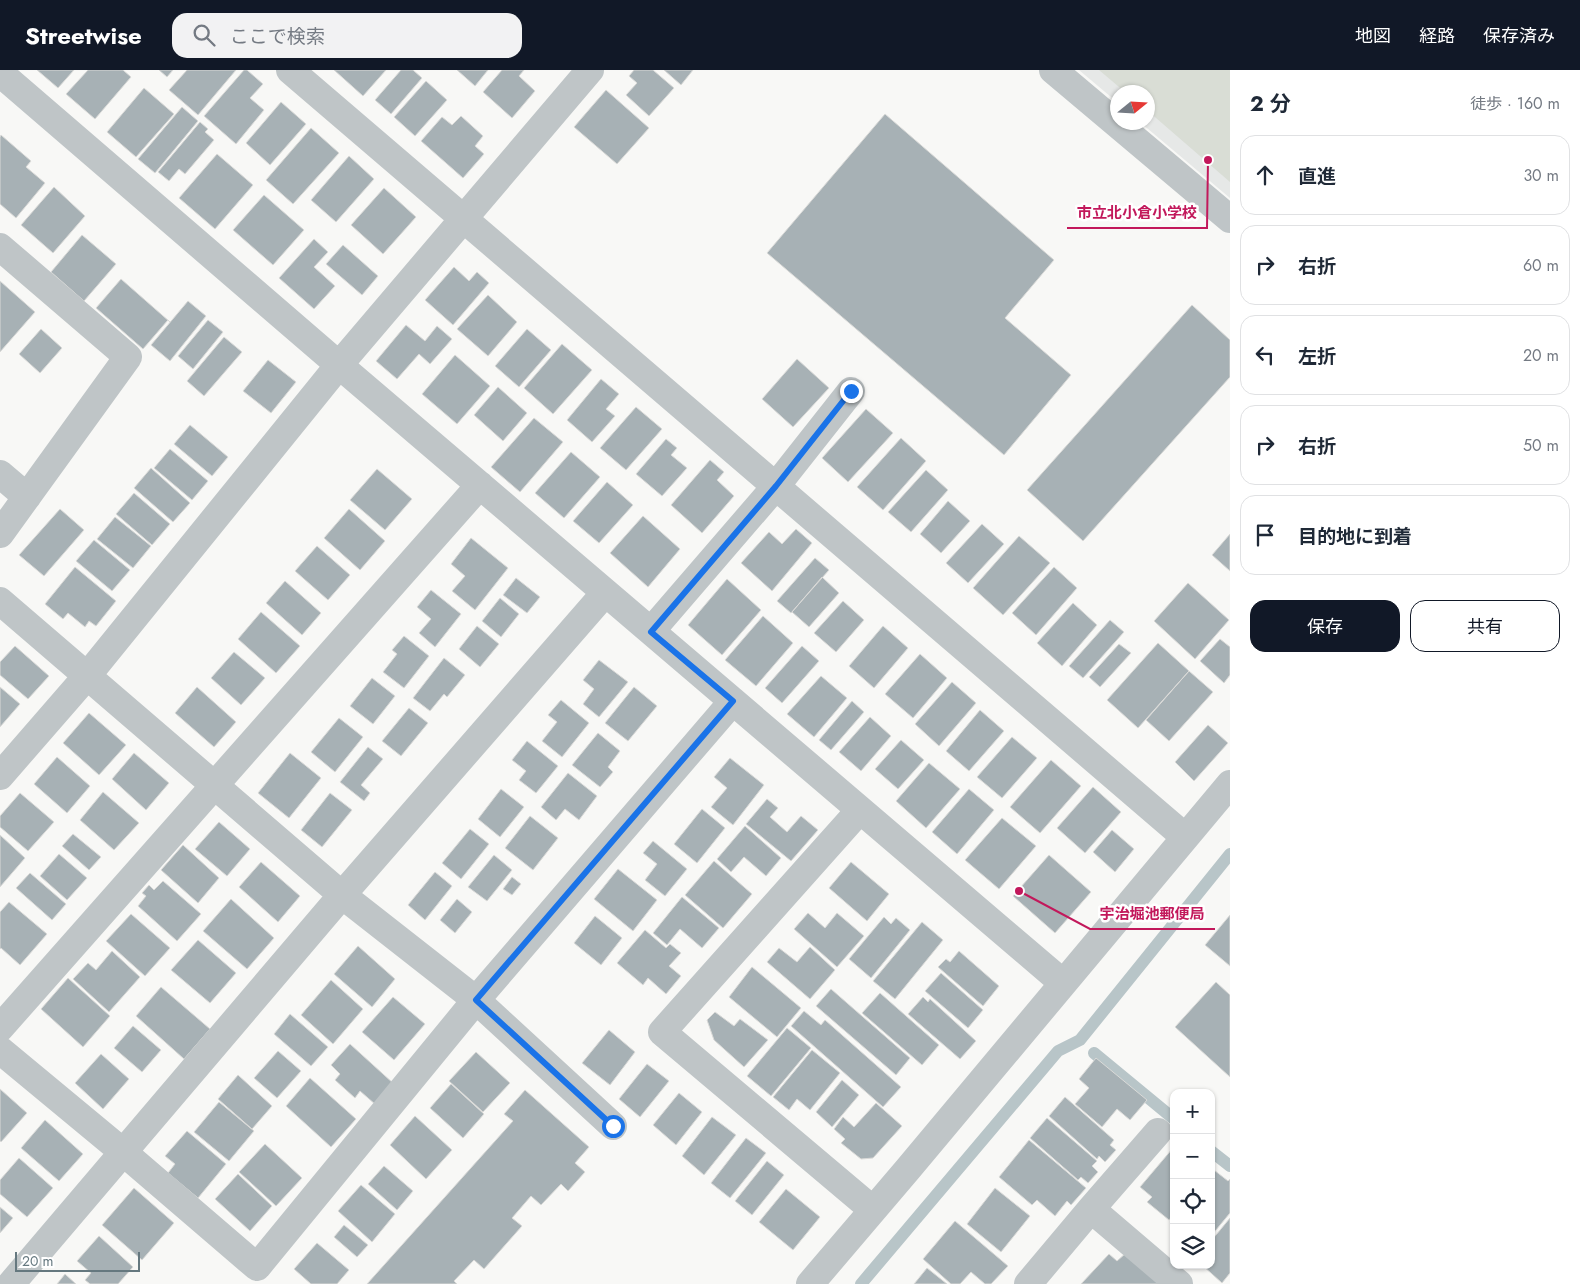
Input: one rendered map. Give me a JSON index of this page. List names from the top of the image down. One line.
{"places":["市立北小倉小学校","宇治堀池郵便局"],"scale_bar":"20 m","north":"right","page":{"header":"Streetwise","search":"ここで検索","nav":["地図","経路","保存済み"],"heading":["2 分","徒歩 · 160 m"],"list":[["直進","30 m"],["右折","60 m"],["左折","20 m"],["右折","50 m"],"目的地に到着"],"buttons":["保存","共有"],"map_buttons":["+","−"],"scale":"20 m"}}
